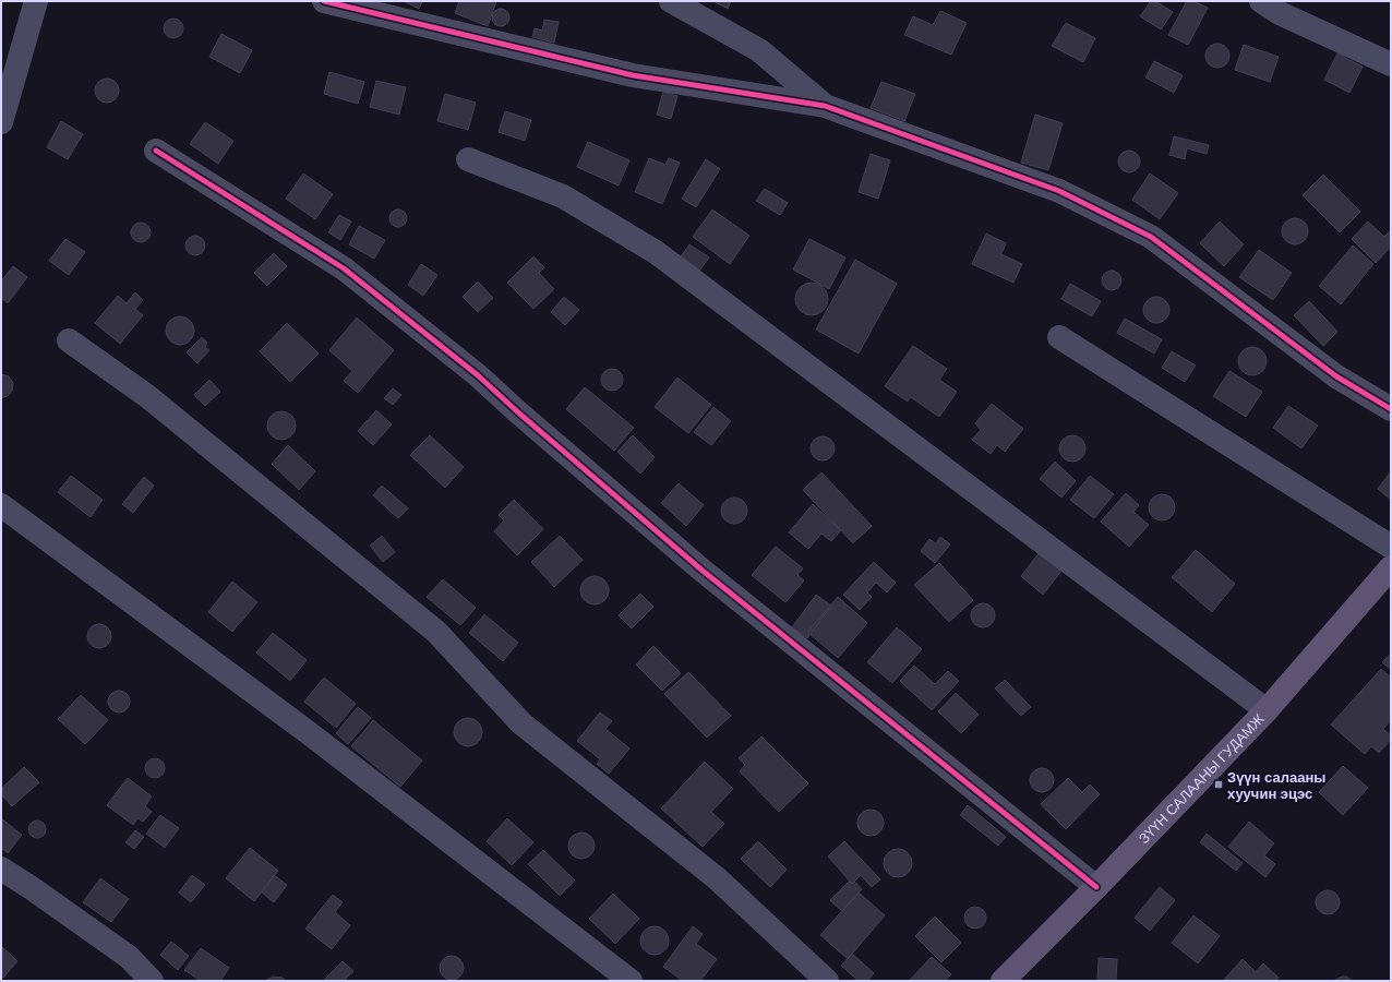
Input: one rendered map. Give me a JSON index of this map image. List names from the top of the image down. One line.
{"streets":{"main road":["ЗҮҮН САЛААНЫ ГУДАМЖ"]},"places":{"transit":["Зүүн салааны хуучин эцэс"]}}
